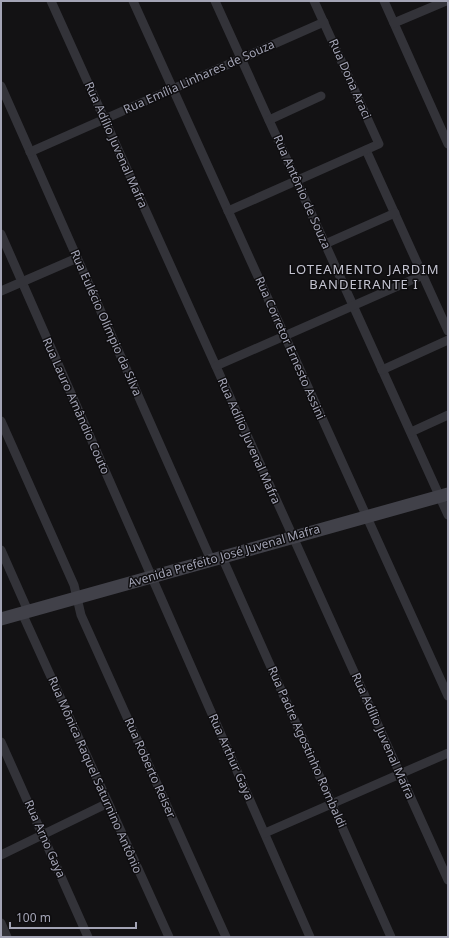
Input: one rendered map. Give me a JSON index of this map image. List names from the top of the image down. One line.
{"streets":{"main road":["Avenida Prefeito José Juvenal Mafra"],"street":["Rua Emília Linhares de Souza","Rua Dona Araci","Rua Adílio Juvenal Mafra","Rua Antônio de Souza","Rua Eulécio Olímpio da Silva","Rua Corretor Ernesto Assini","Rua Lauro Amândio Couto","Rua Padre Agostinho Rombaldi","Rua Arthur Gaya","Rua Roberto Reiser","Rua Mônica Raquel Saturnino Antônio","Rua Arno Gaya"]},"crossings":[["Rua Emília Linhares de Souza","Rua Dona Araci"],["Rua Emília Linhares de Souza","Rua Adílio Juvenal Mafra"],["Rua Emília Linhares de Souza","Rua Antônio de Souza"],["Rua Emília Linhares de Souza","Rua Eulécio Olímpio da Silva"],["Rua Emília Linhares de Souza","Rua Corretor Ernesto Assini"],["Rua Adílio Juvenal Mafra","Avenida Prefeito José Juvenal Mafra"],["Rua Antônio de Souza","Avenida Prefeito José Juvenal Mafra"],["Rua Eulécio Olímpio da Silva","Avenida Prefeito José Juvenal Mafra"],["Rua Eulécio Olímpio da Silva","Rua Padre Agostinho Rombaldi"],["Rua Corretor Ernesto Assini","Avenida Prefeito José Juvenal Mafra"],["Rua Lauro Amândio Couto","Avenida Prefeito José Juvenal Mafra"],["Rua Lauro Amândio Couto","Rua Arthur Gaya"],["Avenida Prefeito José Juvenal Mafra","Rua Padre Agostinho Rombaldi"],["Avenida Prefeito José Juvenal Mafra","Rua Arthur Gaya"],["Avenida Prefeito José Juvenal Mafra","Rua Roberto Reiser"],["Avenida Prefeito José Juvenal Mafra","Rua Mônica Raquel Saturnino Antônio"]],"districts":["LOTEAMENTO JARDIM BANDEIRANTE I"],"scale_bar":"100 m"}
